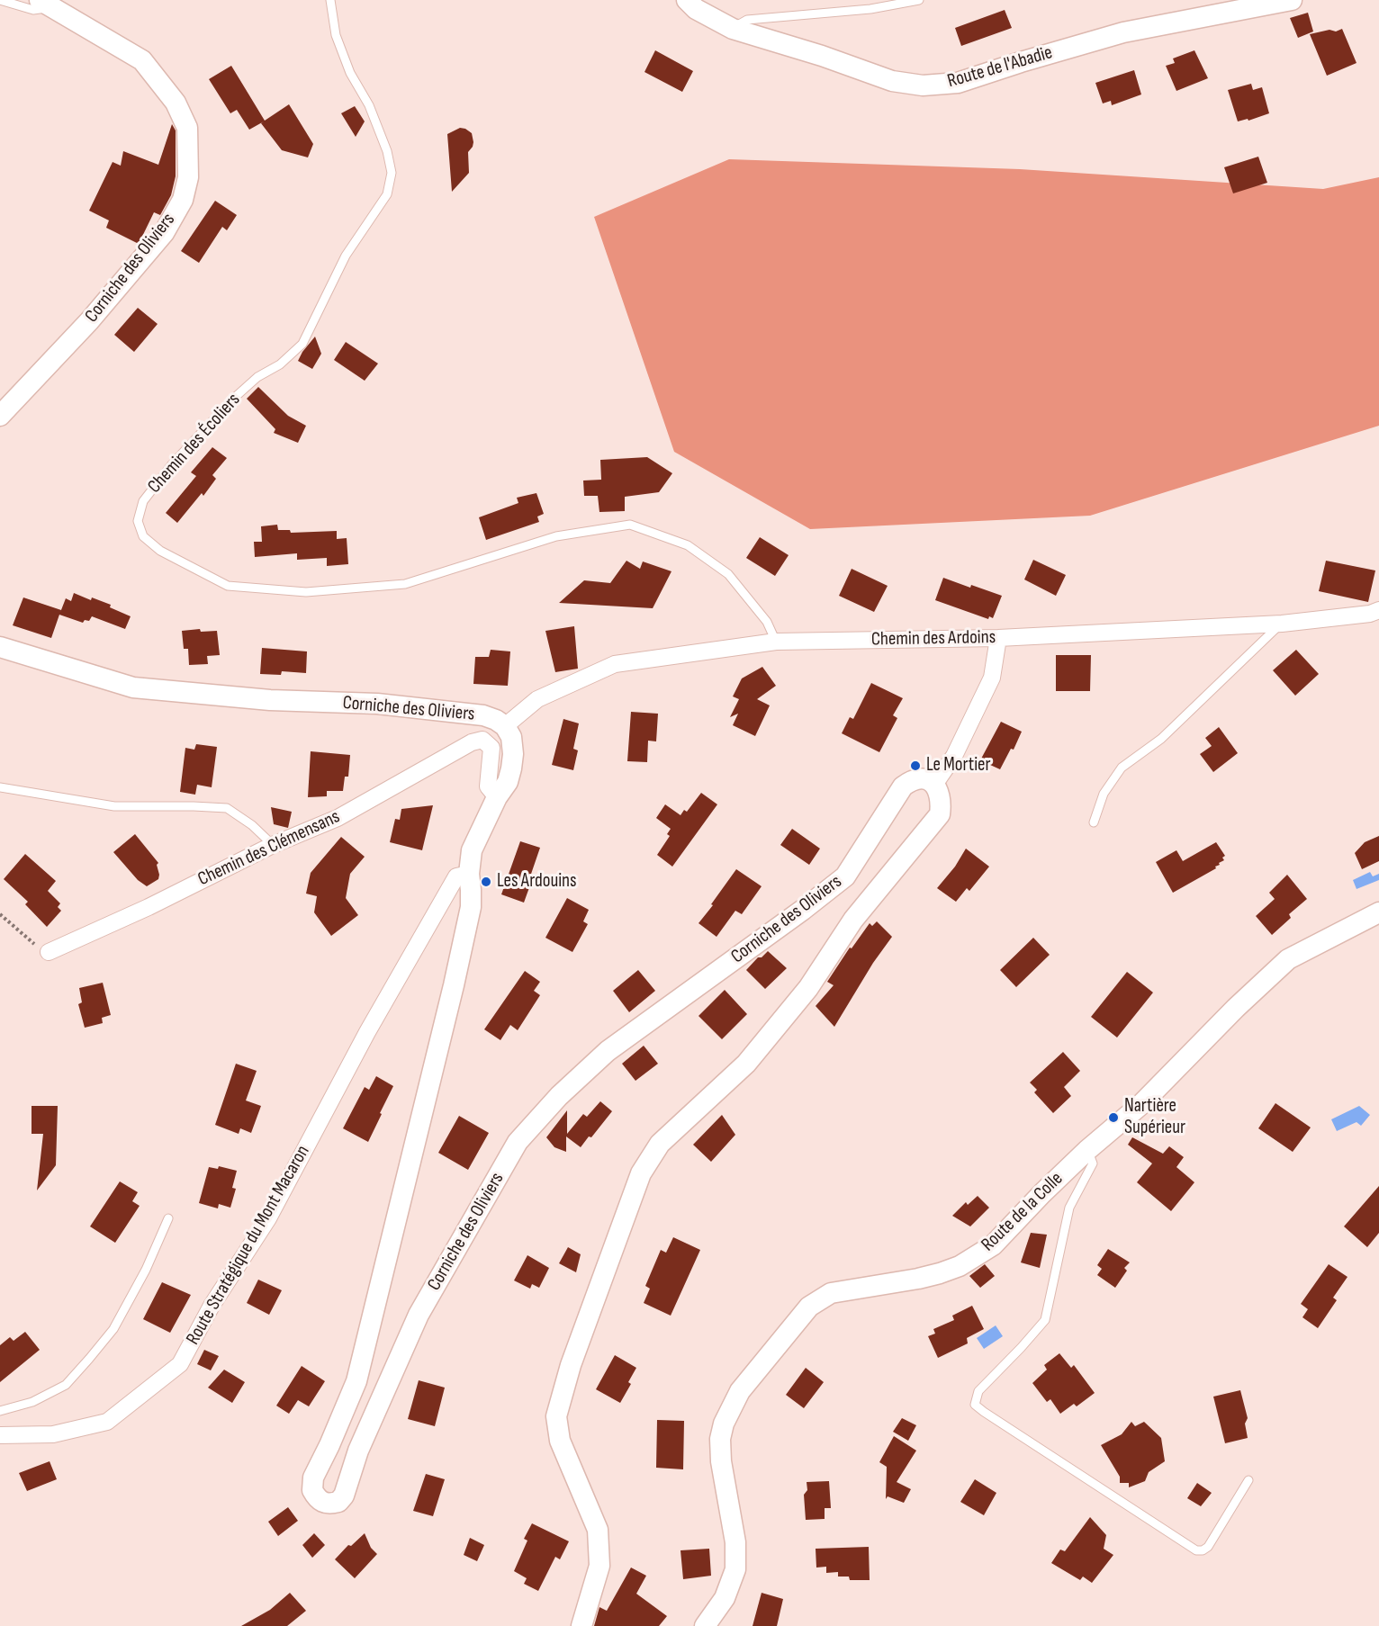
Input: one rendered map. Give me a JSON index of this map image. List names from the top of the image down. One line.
{"streets":{"street":["Route de l'Abadie","Corniche des Oliviers","Chemin des Ardoins","Chemin des Clémensans","Route de la Colle","Route Stratégique du Mont Macaron"],"lane":["Chemin des Écoliers"]},"crossings":[["Corniche des Oliviers","Chemin des Ardoins"],["Corniche des Oliviers","Chemin des Clémensans"],["Corniche des Oliviers","Route Stratégique du Mont Macaron"],["Chemin des Écoliers","Chemin des Ardoins"]],"places":["Le Mortier","Les Ardouins","Nartière Supérieur"]}
